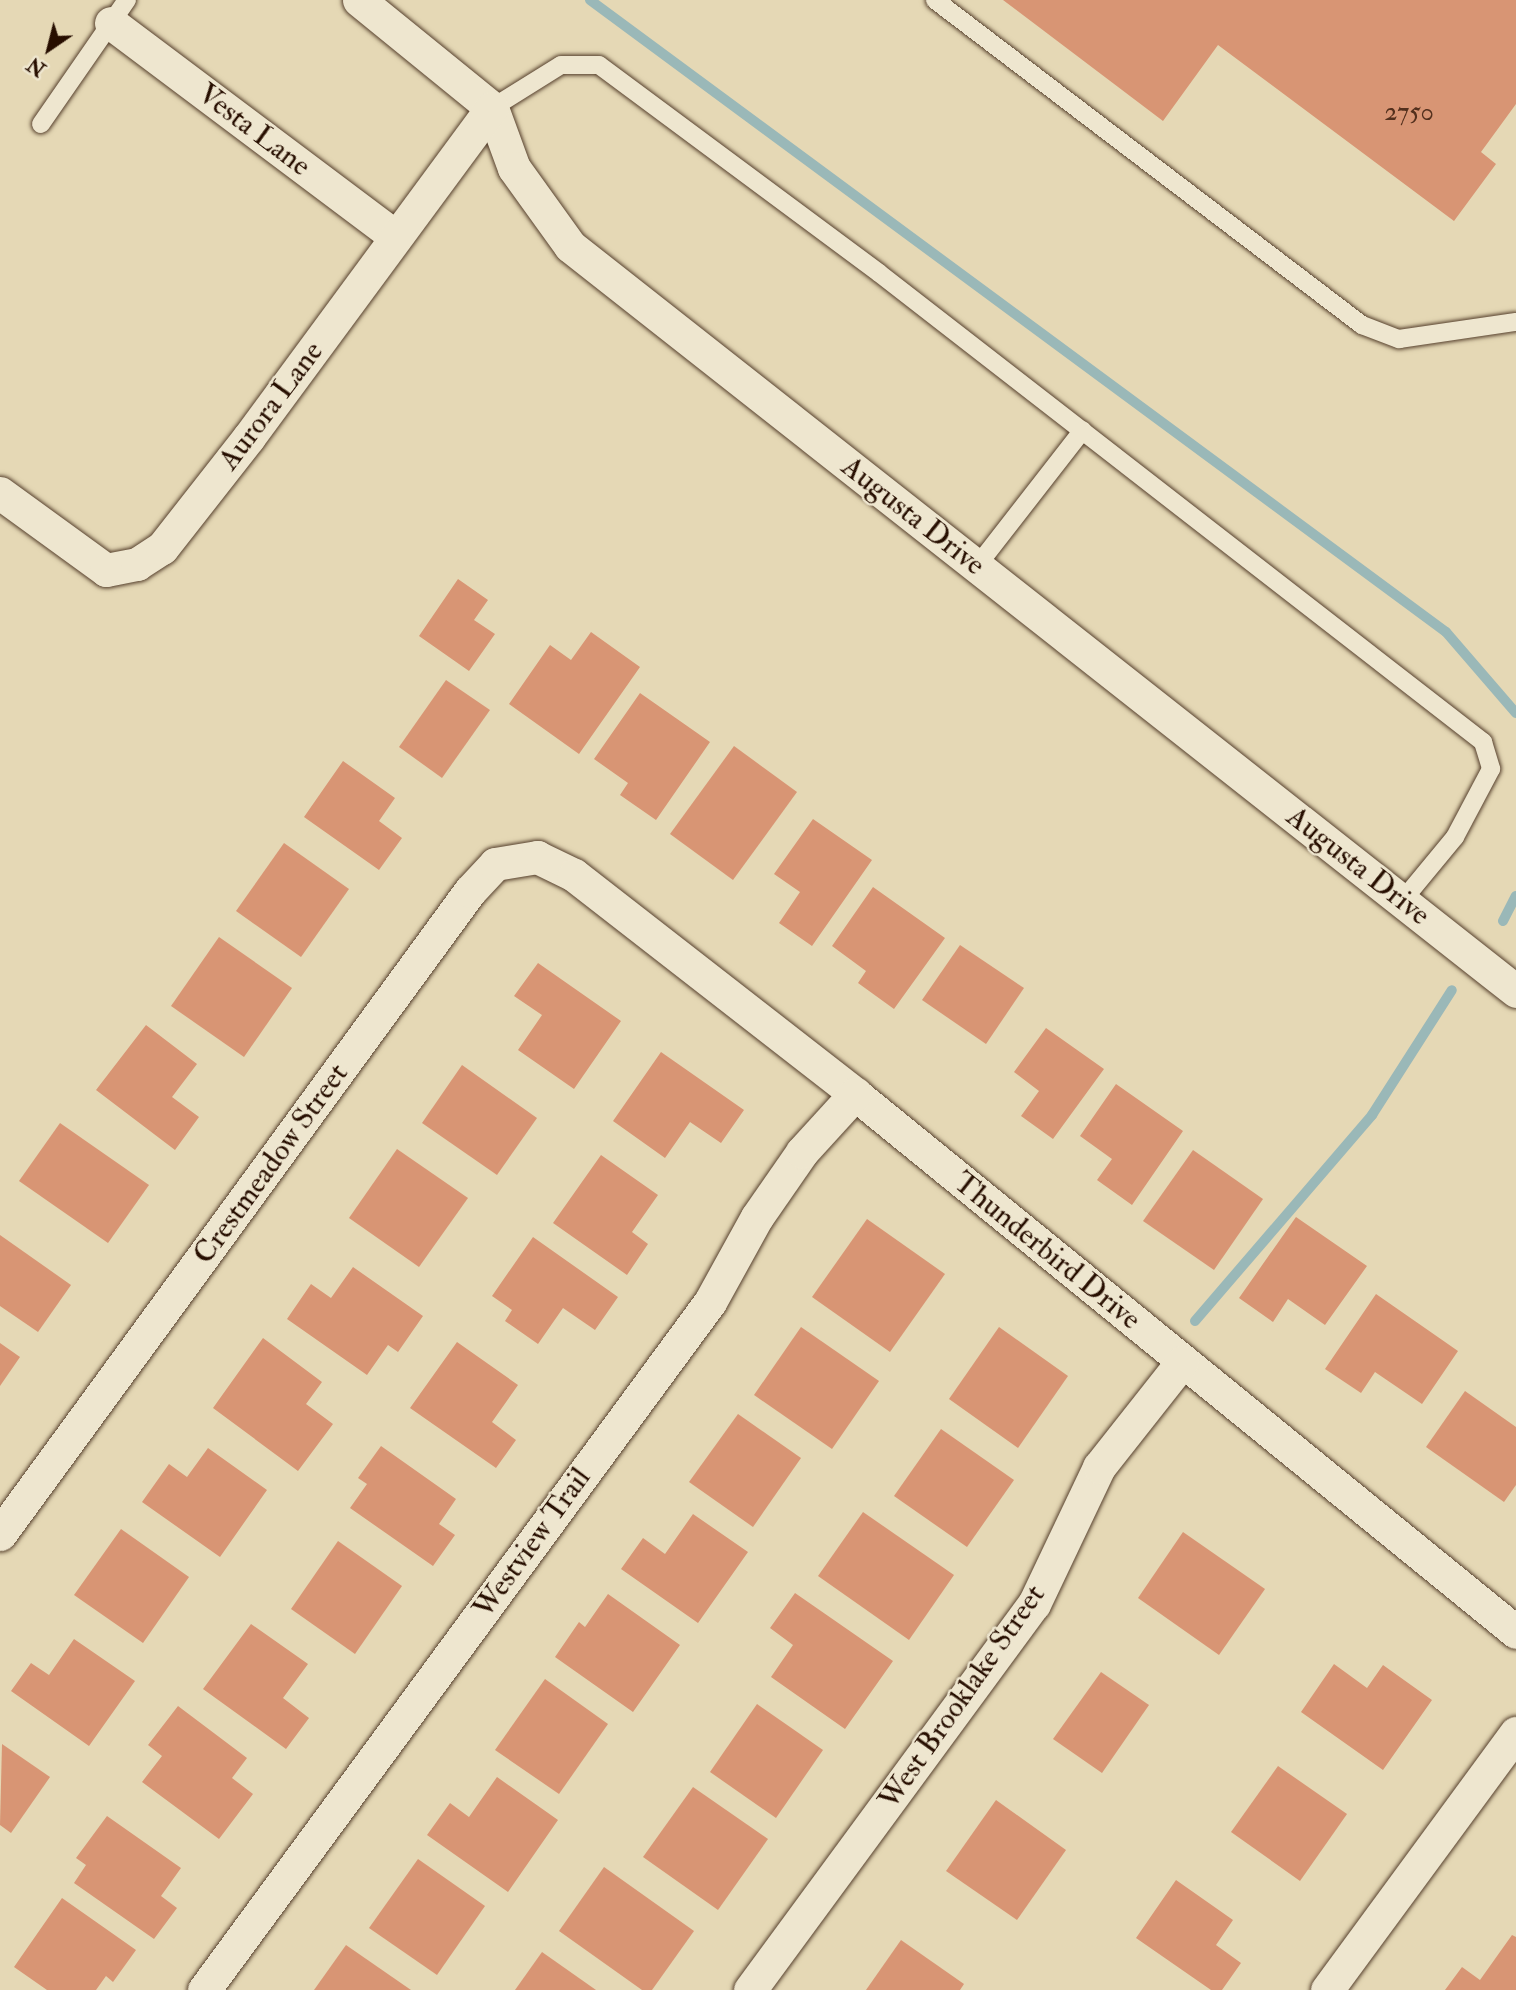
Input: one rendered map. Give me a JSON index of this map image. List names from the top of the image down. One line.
{"streets":{"street":["Vesta Lane","Aurora Lane","Augusta Drive","Crestmeadow Street","Thunderbird Drive","Westview Trail","West Brooklake Street"]},"crossings":[["Vesta Lane","Aurora Lane"],["Aurora Lane","Augusta Drive"],["Crestmeadow Street","Thunderbird Drive"],["Thunderbird Drive","Westview Trail"],["Thunderbird Drive","West Brooklake Street"]],"house_numbers":["2750"],"north":"bottom left"}
